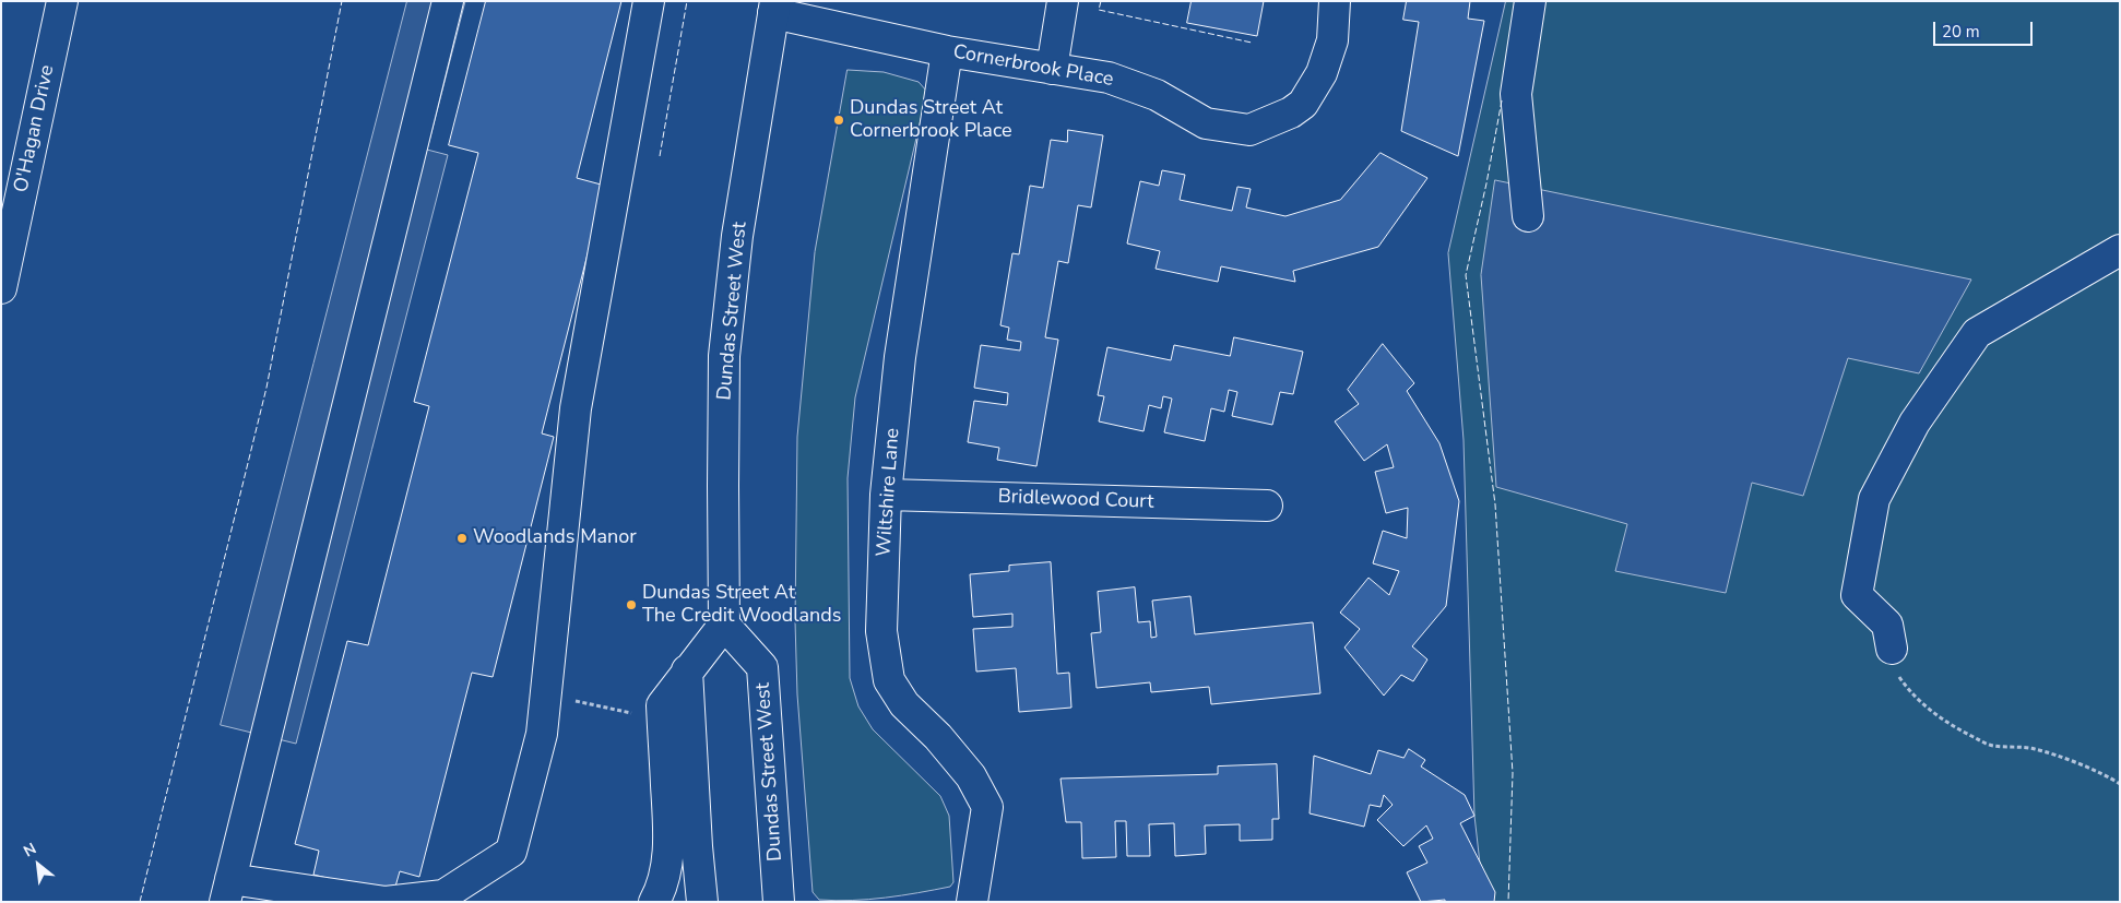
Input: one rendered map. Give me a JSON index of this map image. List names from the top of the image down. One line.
{"streets":{"street":["Cornerbrook Place","O'Hagan Drive","Dundas Street West","Wiltshire Lane","Bridlewood Court"]},"crossings":[["Cornerbrook Place","Dundas Street West"],["Cornerbrook Place","Wiltshire Lane"],["Wiltshire Lane","Bridlewood Court"]],"places":["Dundas Street At Cornerbrook Place","Woodlands Manor","Dundas Street At The Credit Woodlands"],"scale_bar":"20 m","north":"top left"}
